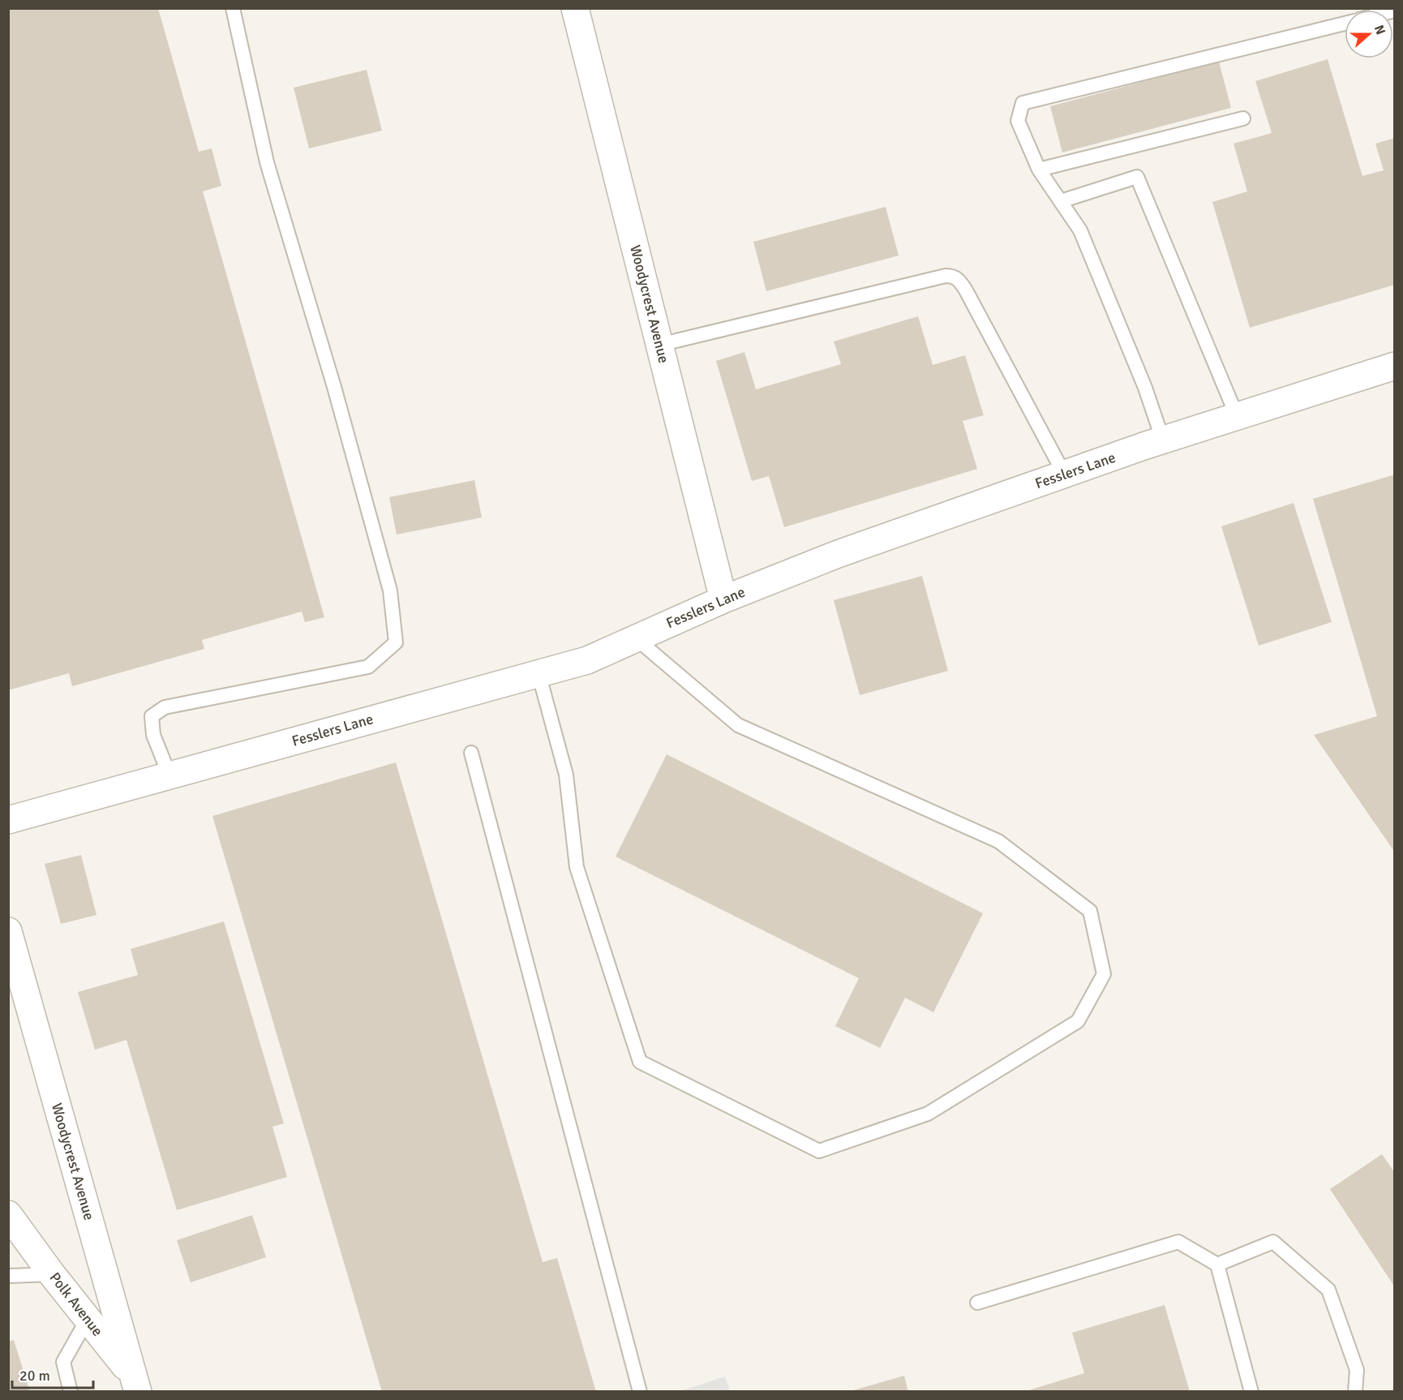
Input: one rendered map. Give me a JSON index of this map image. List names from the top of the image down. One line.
{"streets":{"street":["Woodycrest Avenue","Fesslers Lane","Polk Avenue"]},"crossings":[["Woodycrest Avenue","Fesslers Lane"],["Woodycrest Avenue","Polk Avenue"]],"scale_bar":"20 m","north":"right"}
